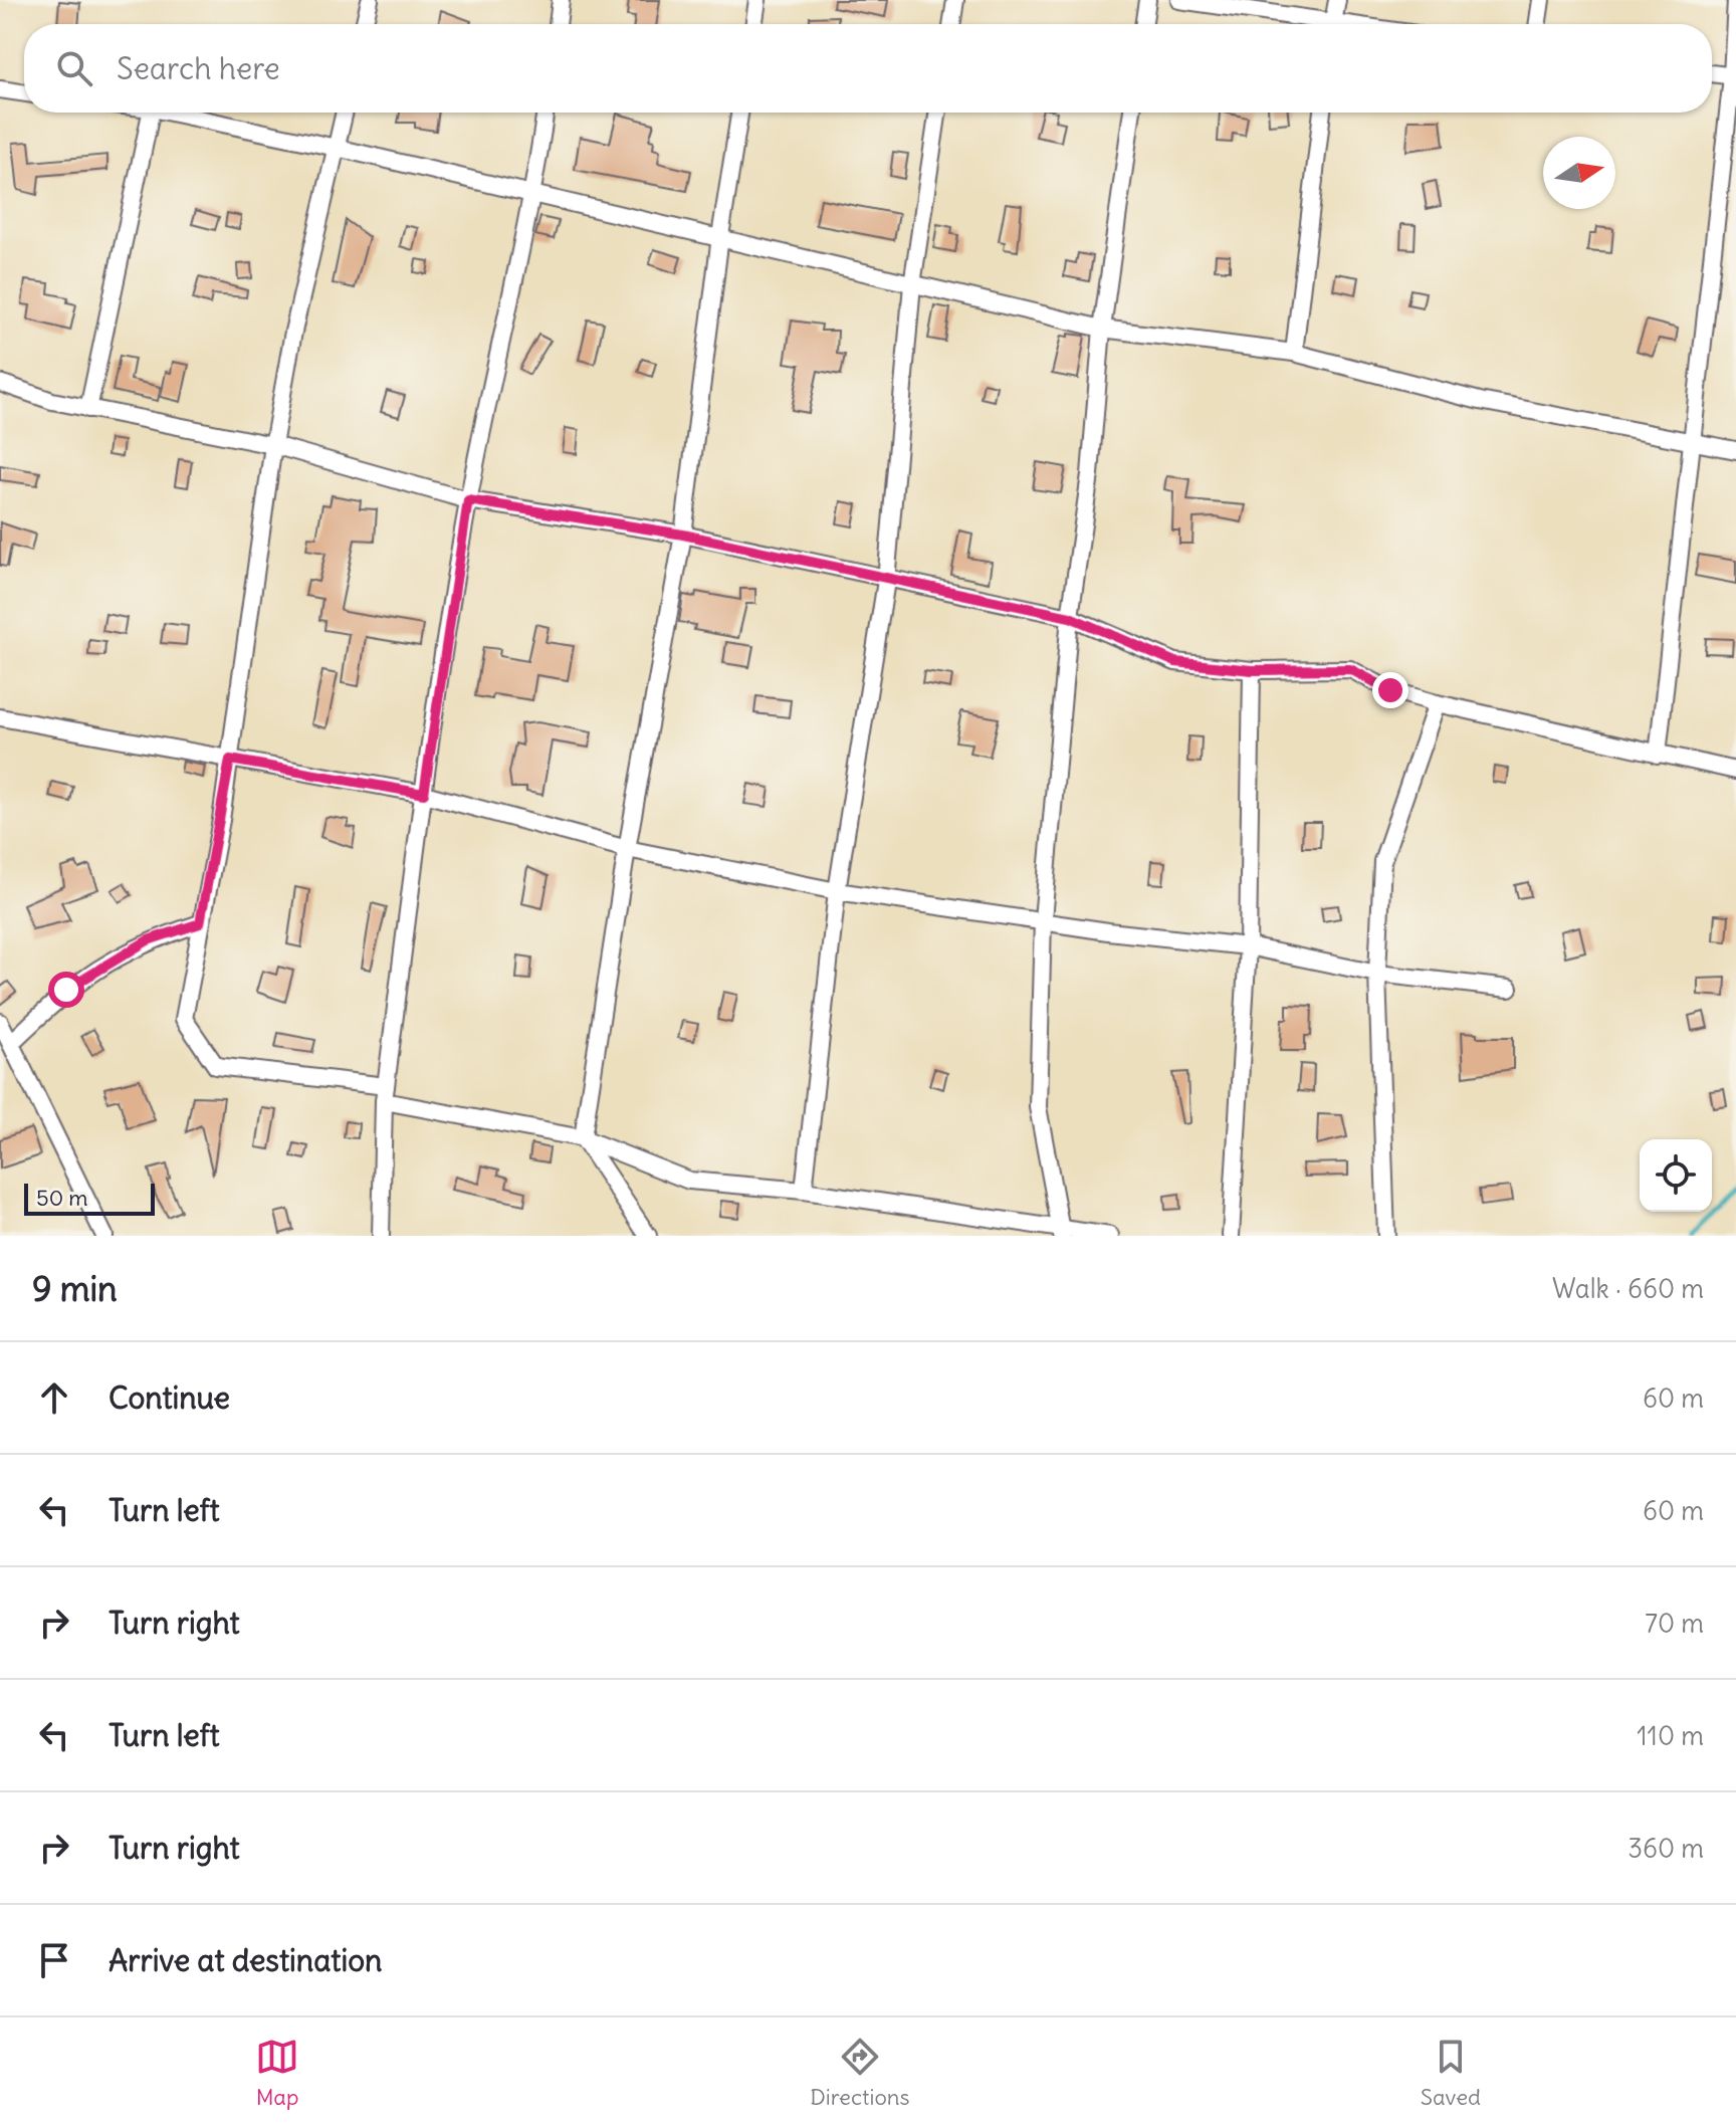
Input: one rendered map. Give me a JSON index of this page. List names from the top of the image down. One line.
{"scale_bar":"50 m","north":"right","page":{"search":"Search here","scale":"50 m","heading":["9 min","Walk · 660 m"],"list":[["Continue","60 m"],["Turn left","60 m"],["Turn right","70 m"],["Turn left","110 m"],["Turn right","360 m"],"Arrive at destination"],"nav":["Map","Directions","Saved"]}}
